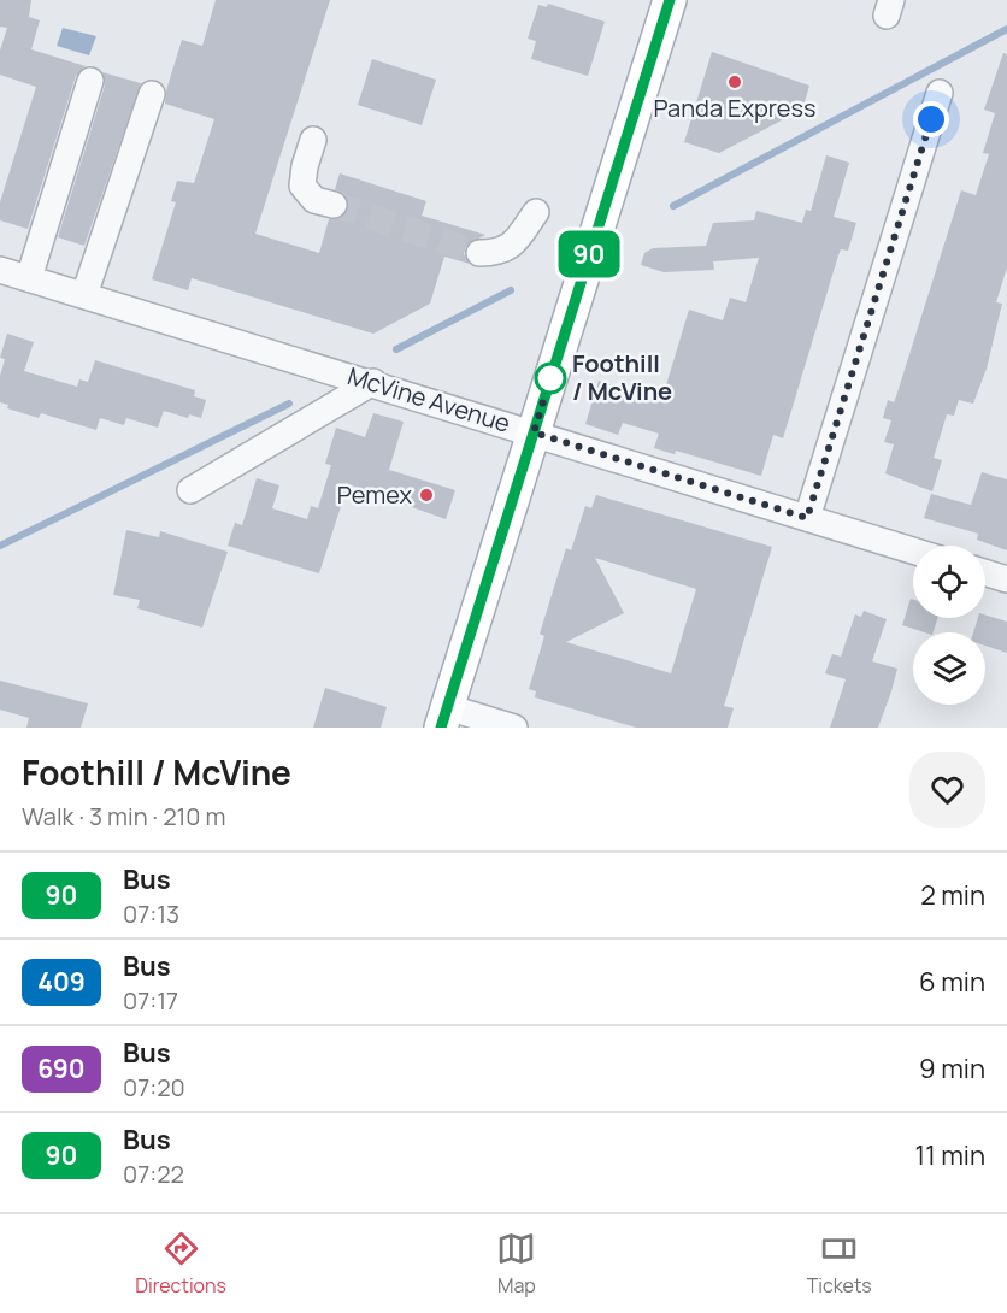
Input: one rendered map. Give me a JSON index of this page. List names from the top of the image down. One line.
{"streets":{"street":["McVine Avenue"]},"places":["Panda Express","Foothill / McVine","Pemex"],"lines":["bus line 90"],"page":{"on_map":"90","heading":["Foothill / McVine","Walk · 3 min · 210 m"],"list":[{"mark":"90","name":"Bus","note":"07:13","value":"2 min"},{"mark":"409","name":"Bus","note":"07:17","value":"6 min"},{"mark":"690","name":"Bus","note":"07:20","value":"9 min"},{"mark":"90","name":"Bus","note":"07:22","value":"11 min"}],"tabs":["Directions","Map","Tickets"]}}
